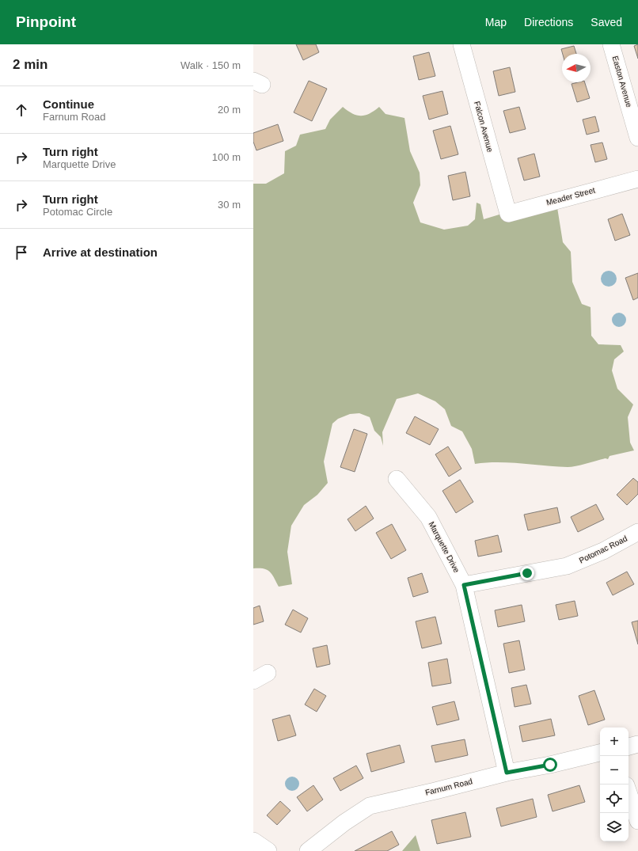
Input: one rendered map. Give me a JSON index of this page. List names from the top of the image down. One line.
{"streets":{"street":["Easton Avenue","Falcon Avenue","Meader Street","Marquette Drive","Potomac Road","Farnum Road"]},"crossings":[["Falcon Avenue","Meader Street"],["Marquette Drive","Potomac Road"],["Marquette Drive","Farnum Road"]],"north":"left","page":{"header":"Pinpoint","nav":["Map","Directions","Saved"],"heading":["2 min","Walk · 150 m"],"list":[["Continue","Farnum Road","20 m"],["Turn right","Marquette Drive","100 m"],["Turn right","Potomac Circle","30 m"],"Arrive at destination"],"map_buttons":["+","−"]}}
